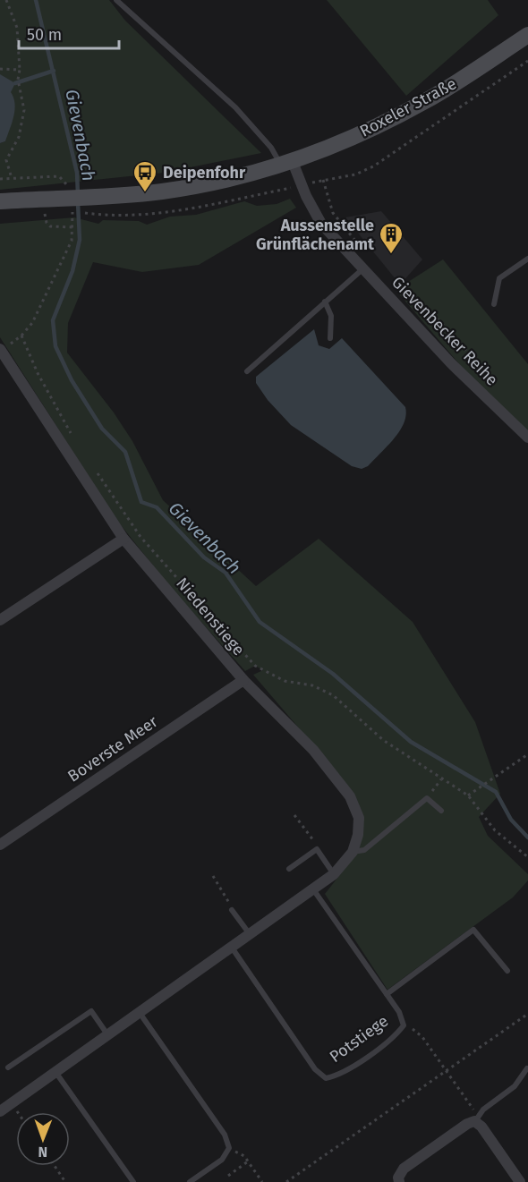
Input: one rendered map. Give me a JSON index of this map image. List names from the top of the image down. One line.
{"streets":{"main road":["Roxeler Straße"],"street":["Gievenbecker Reihe","Niedenstiege","Boverste Meer"],"lane":["Potstiege"]},"crossings":[["Roxeler Straße","Gievenbecker Reihe"],["Niedenstiege","Boverste Meer"],["Niedenstiege","Potstiege"]],"water":["Gievenbach"],"places":{"bus stop":["Deipenfohr"],"building":["Aussenstelle Grünflächenamt"]},"scale_bar":"50 m","north":"bottom"}
